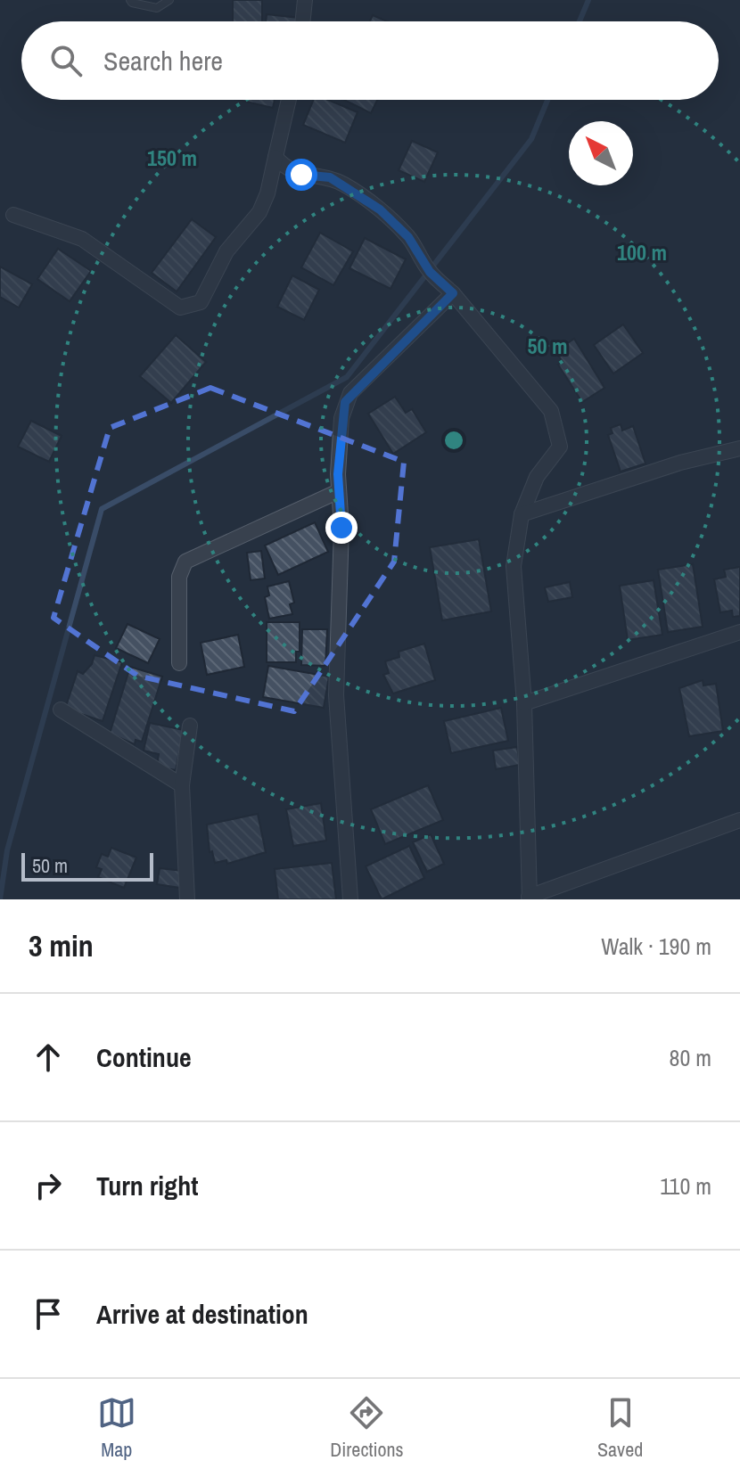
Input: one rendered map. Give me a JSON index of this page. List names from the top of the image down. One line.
{"scale_bar":"50 m","north":"top left","page":{"search":"Search here","scale":"50 m","heading":["3 min","Walk · 190 m"],"list":[["Continue","80 m"],["Turn right","110 m"],"Arrive at destination"],"nav":["Map","Directions","Saved"]},"rings":["150 m","100 m","50 m"]}
